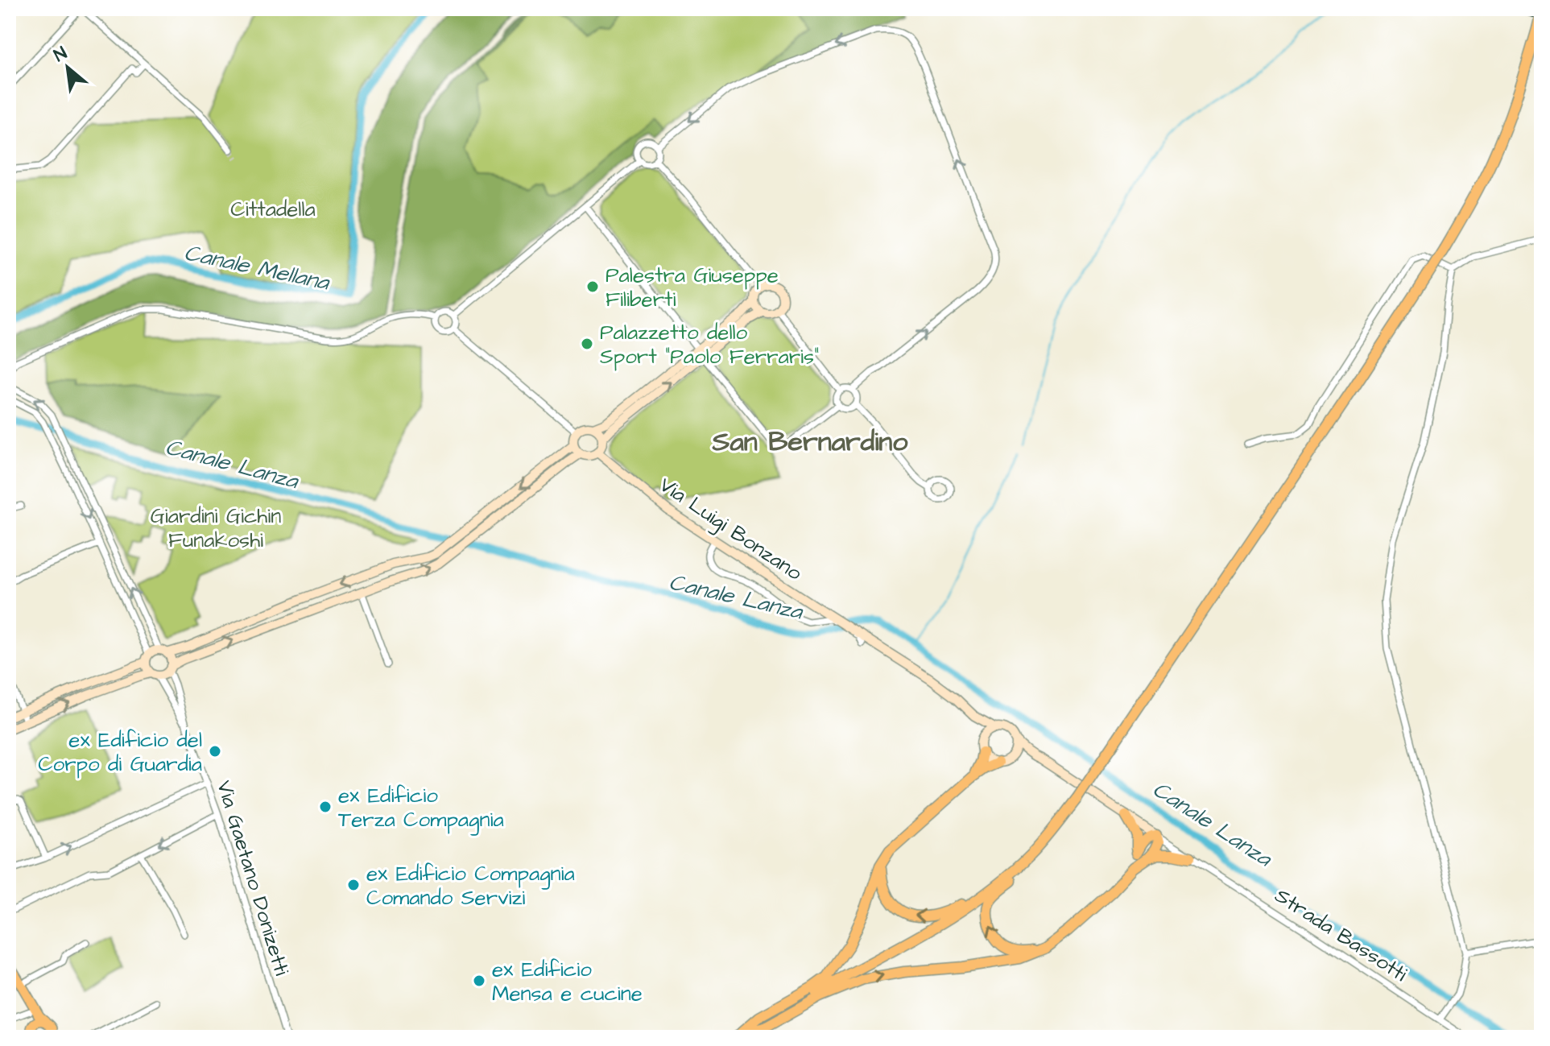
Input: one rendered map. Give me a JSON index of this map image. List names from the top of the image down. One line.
{"streets":{"street":["Via Luigi Bonzano","Via Gaetano Donizetti","Strada Bassotti"]},"crossings":[["Via Luigi Bonzano","Strada Bassotti"]],"districts":["San Bernardino"],"water":["Canale Mellana","Canale Lanza"],"parks":["Cittadella","Giardini Gichin Funakoshi"],"places":["Palestra Giuseppe Filiberti","Palazzetto dello Sport \"Paolo Ferraris\"","ex Edificio del Corpo di Guardia","ex Edificio Terza Compagnia","ex Edificio Compagnia Comando Servizi","ex Edificio Mensa e cucine"],"north":"top left"}
